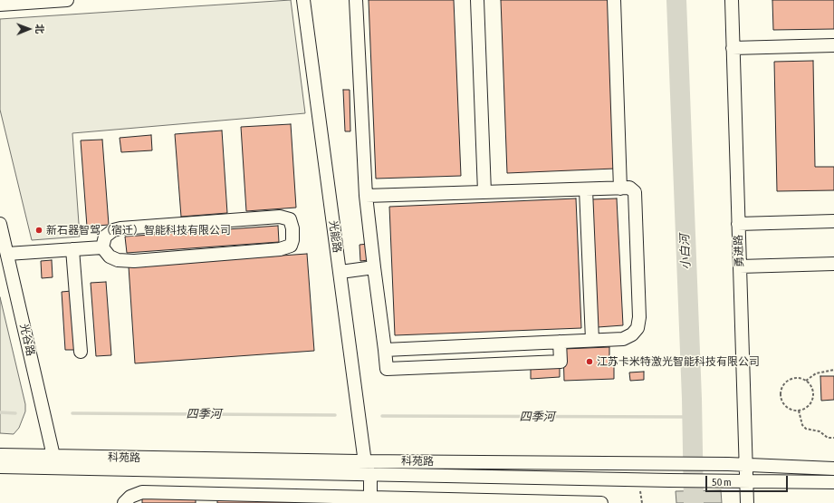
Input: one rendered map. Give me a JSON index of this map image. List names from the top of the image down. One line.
{"streets":{"street":["光能路","勇进路","光谷路","科苑路"]},"crossings":[["光能路","科苑路"],["勇进路","科苑路"],["光谷路","科苑路"]],"water":["小白河","四季河"],"places":["新石器智驾（宿迁）智能科技有限公司","江苏卡米特激光智能科技有限公司"],"scale_bar":"50 m","north":"right"}
